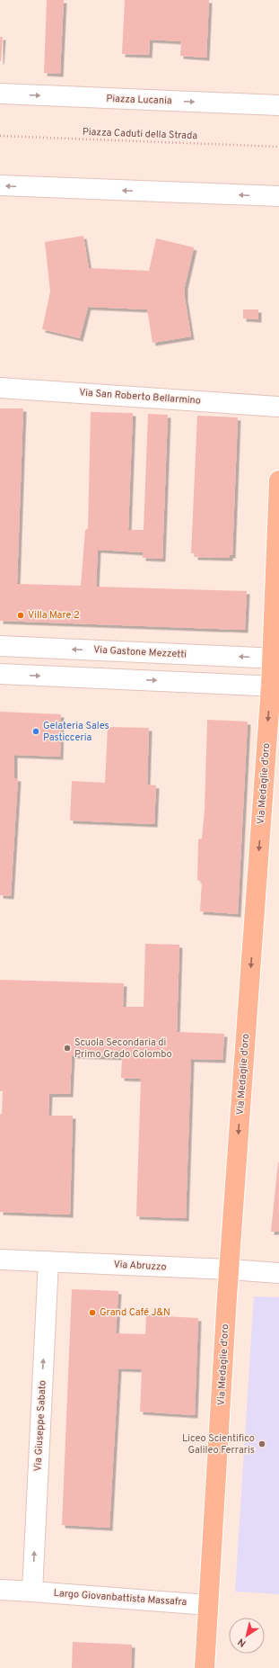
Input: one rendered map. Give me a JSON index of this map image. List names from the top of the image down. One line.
{"streets":{"main road":["Via Medaglie d'oro"],"street":["Piazza Lucania","Via San Roberto Bellarmino","Via Gastone Mezzetti","Via Abruzzo","Via Giuseppe Sabato","Largo Giovanbattista Massafra"],"path":["Piazza Caduti della Strada"]},"crossings":[["Via Gastone Mezzetti","Via Medaglie d'oro"],["Via Medaglie d'oro","Via Abruzzo"],["Via Medaglie d'oro","Largo Giovanbattista Massafra"],["Via Abruzzo","Via Giuseppe Sabato"],["Via Giuseppe Sabato","Largo Giovanbattista Massafra"]],"one_way":["Via Medaglie d'oro","Via Giuseppe Sabato"],"places":["Villa Mare 2","Gelateria Sales Pasticceria","Scuola Secondaria di Primo Grado Colombo","Grand Café J&N","Liceo Scientifico Galileo Ferraris"],"north":"bottom left"}
